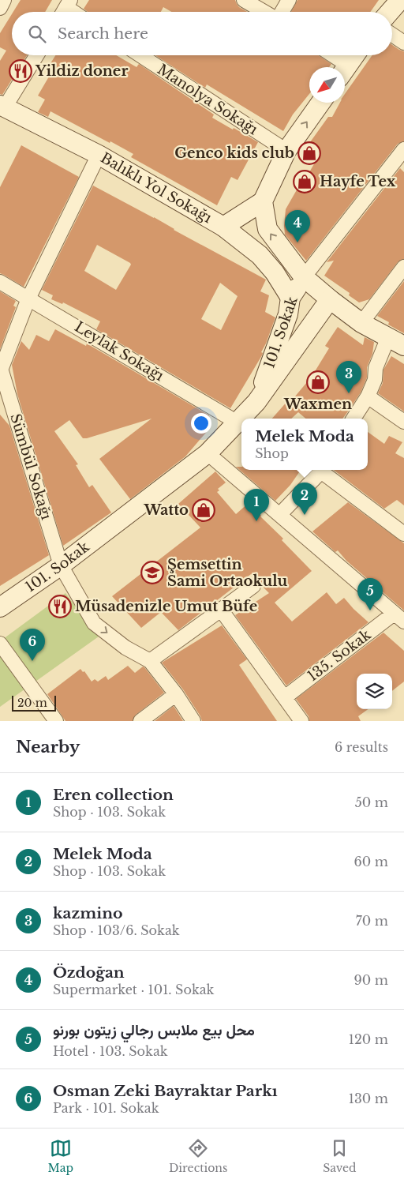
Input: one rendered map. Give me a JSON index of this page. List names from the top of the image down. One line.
{"streets":{"street":["Manolya Sokağı","Balıklı Yol Sokağı","101. Sokak","Leylak Sokağı","Sümbül Sokağı","135. Sokak"]},"crossings":[["Balıklı Yol Sokağı","101. Sokak"],["101. Sokak","Leylak Sokağı"],["101. Sokak","Sümbül Sokağı"]],"places":{"restaurant":["Yildiz doner","Müsadenizle Umut Büfe"],"shop":["Genco kids club","Hayfe Tex","Waxmen","Watto"],"school or university":["Şemsettin Sami Ortaokulu"]},"scale_bar":"20 m","north":"bottom left","page":{"search":"Search here","pins":["4","3","2","1","5","6"],"popup":["Melek Moda","Shop"],"scale":"20 m","heading":["Nearby","6 results"],"list":[{"mark":"1","name":"Eren collection","note":"Shop · 103. Sokak","value":"50 m"},{"mark":"2","name":"Melek Moda","note":"Shop · 103. Sokak","value":"60 m"},{"mark":"3","name":"kazmino","note":"Shop · 103/6. Sokak","value":"70 m"},{"mark":"4","name":"Özdoğan","note":"Supermarket · 101. Sokak","value":"90 m"},{"mark":"5","name":"محل بيع ملابس رجالي زيتون بورنو","note":"Hotel · 103. Sokak","value":"120 m"},{"mark":"6","name":"Osman Zeki Bayraktar Parkı","note":"Park · 101. Sokak","value":"130 m"}],"nav":["Map","Directions","Saved"]}}
